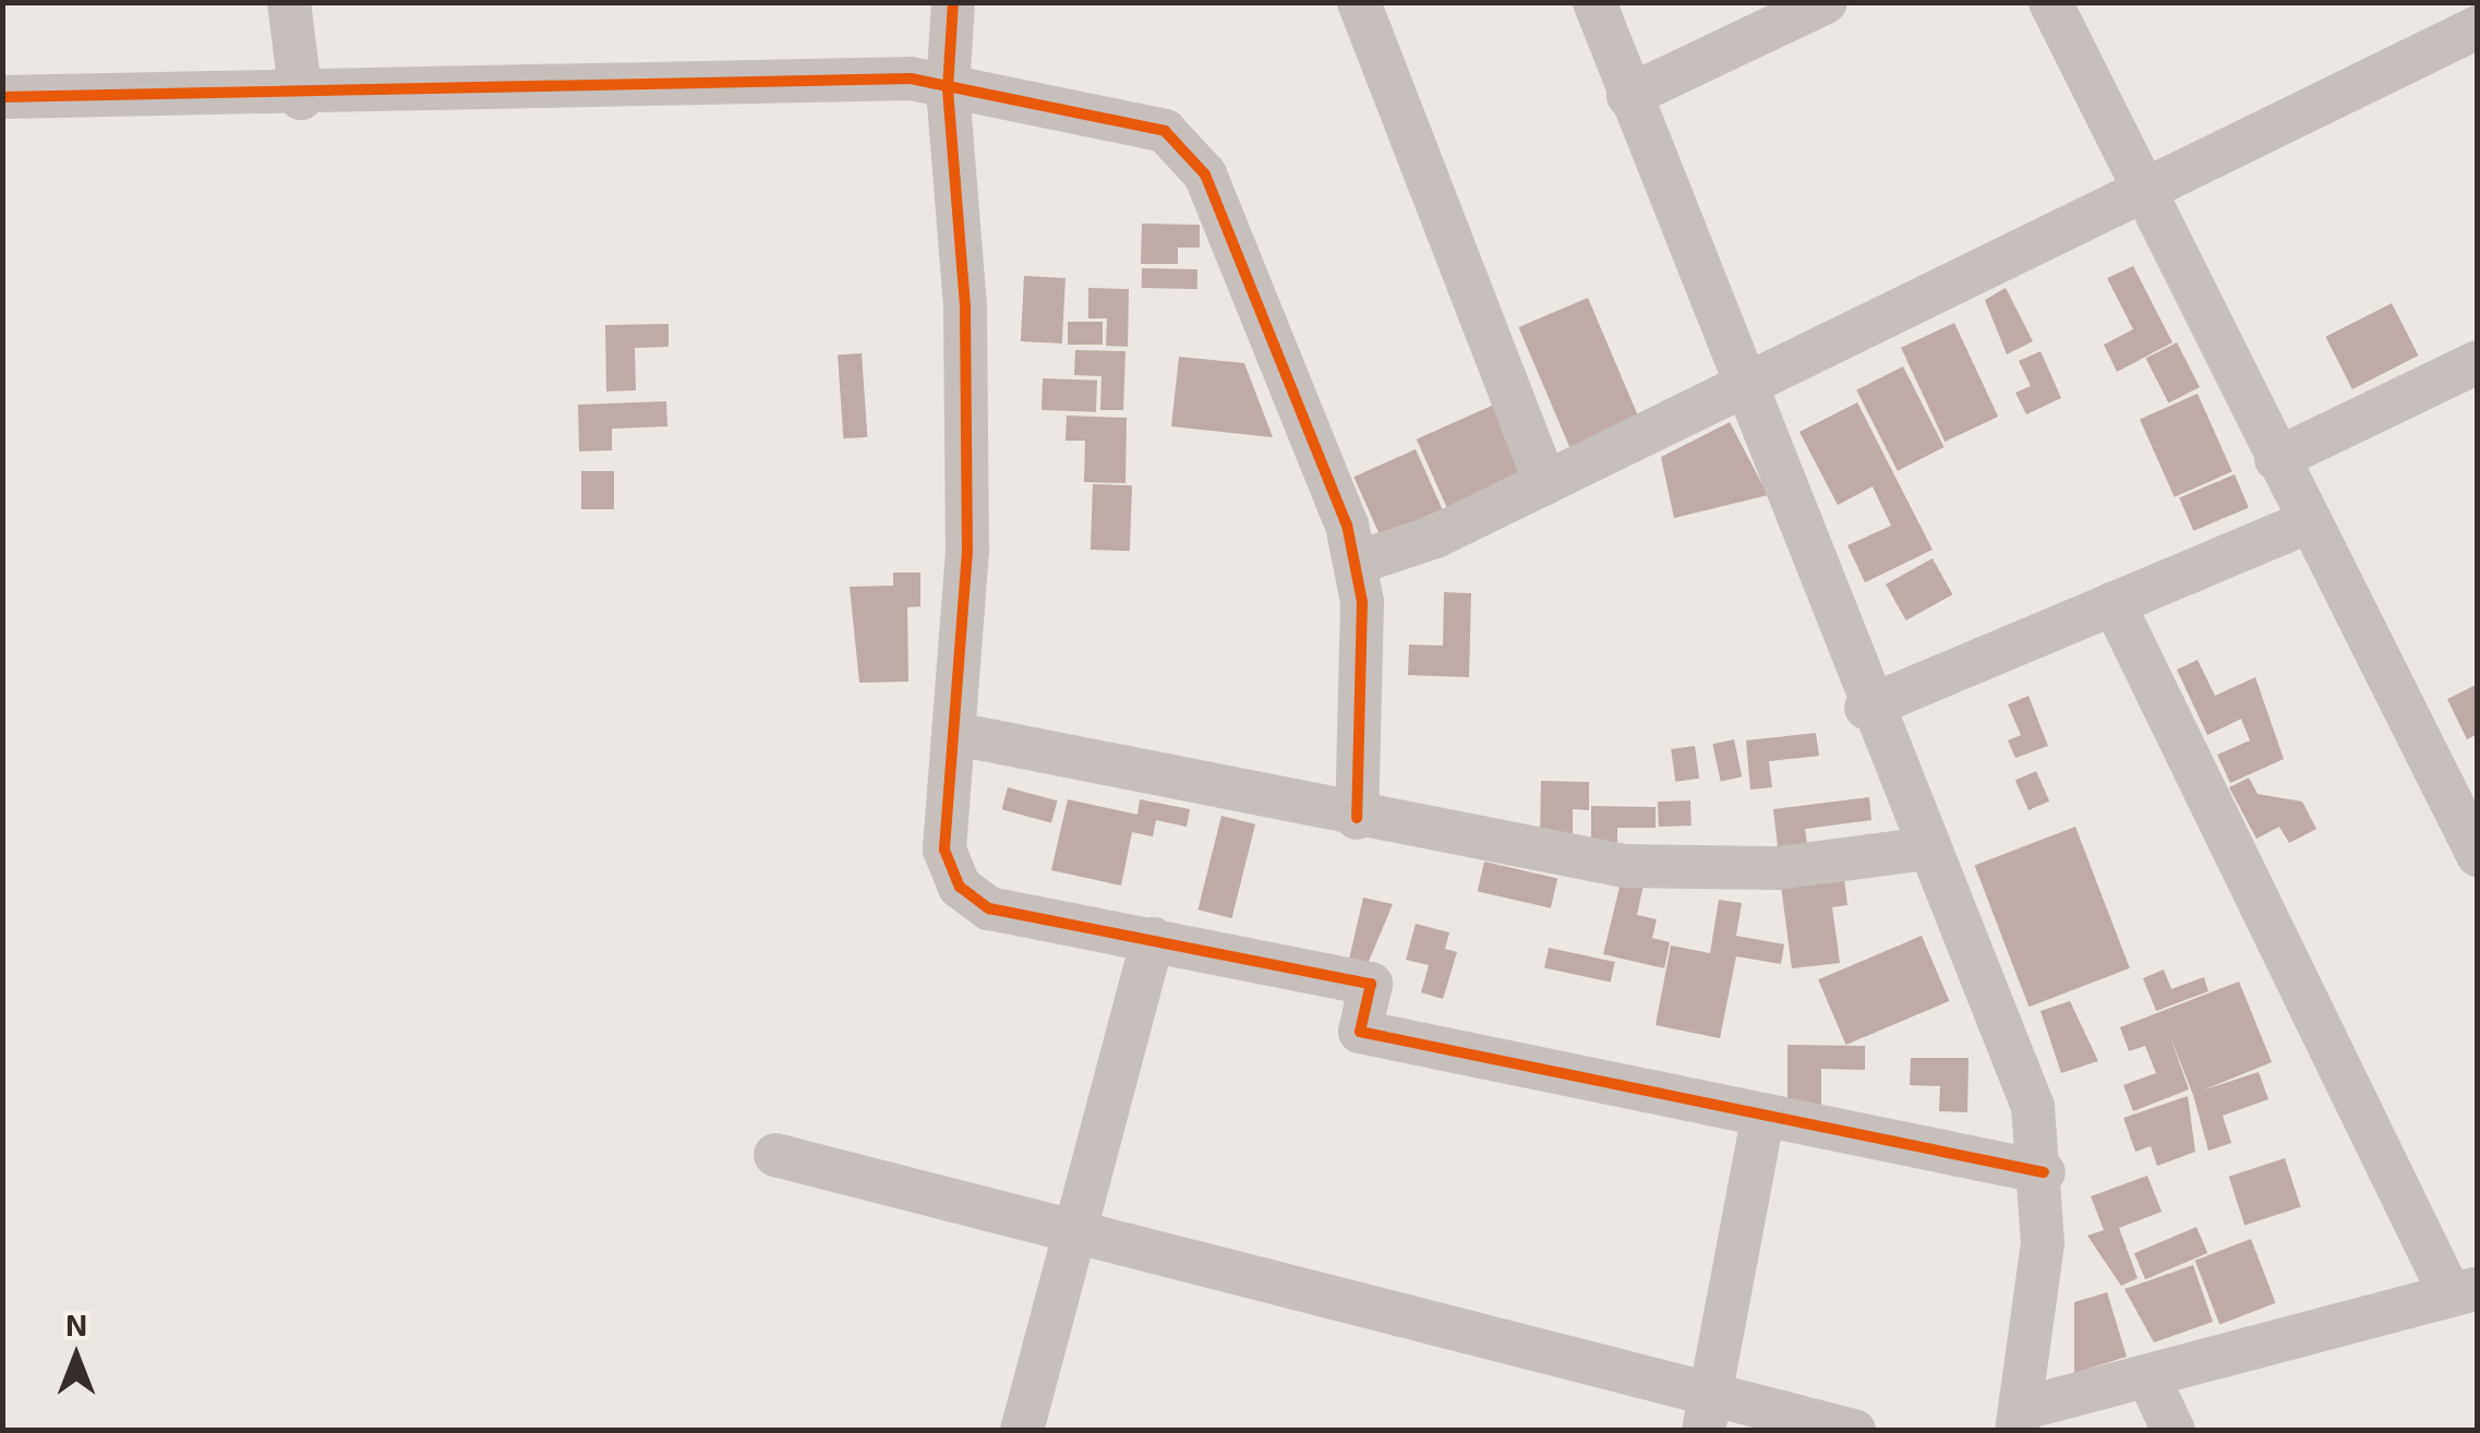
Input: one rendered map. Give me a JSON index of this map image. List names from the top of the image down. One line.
{"north":"top"}
